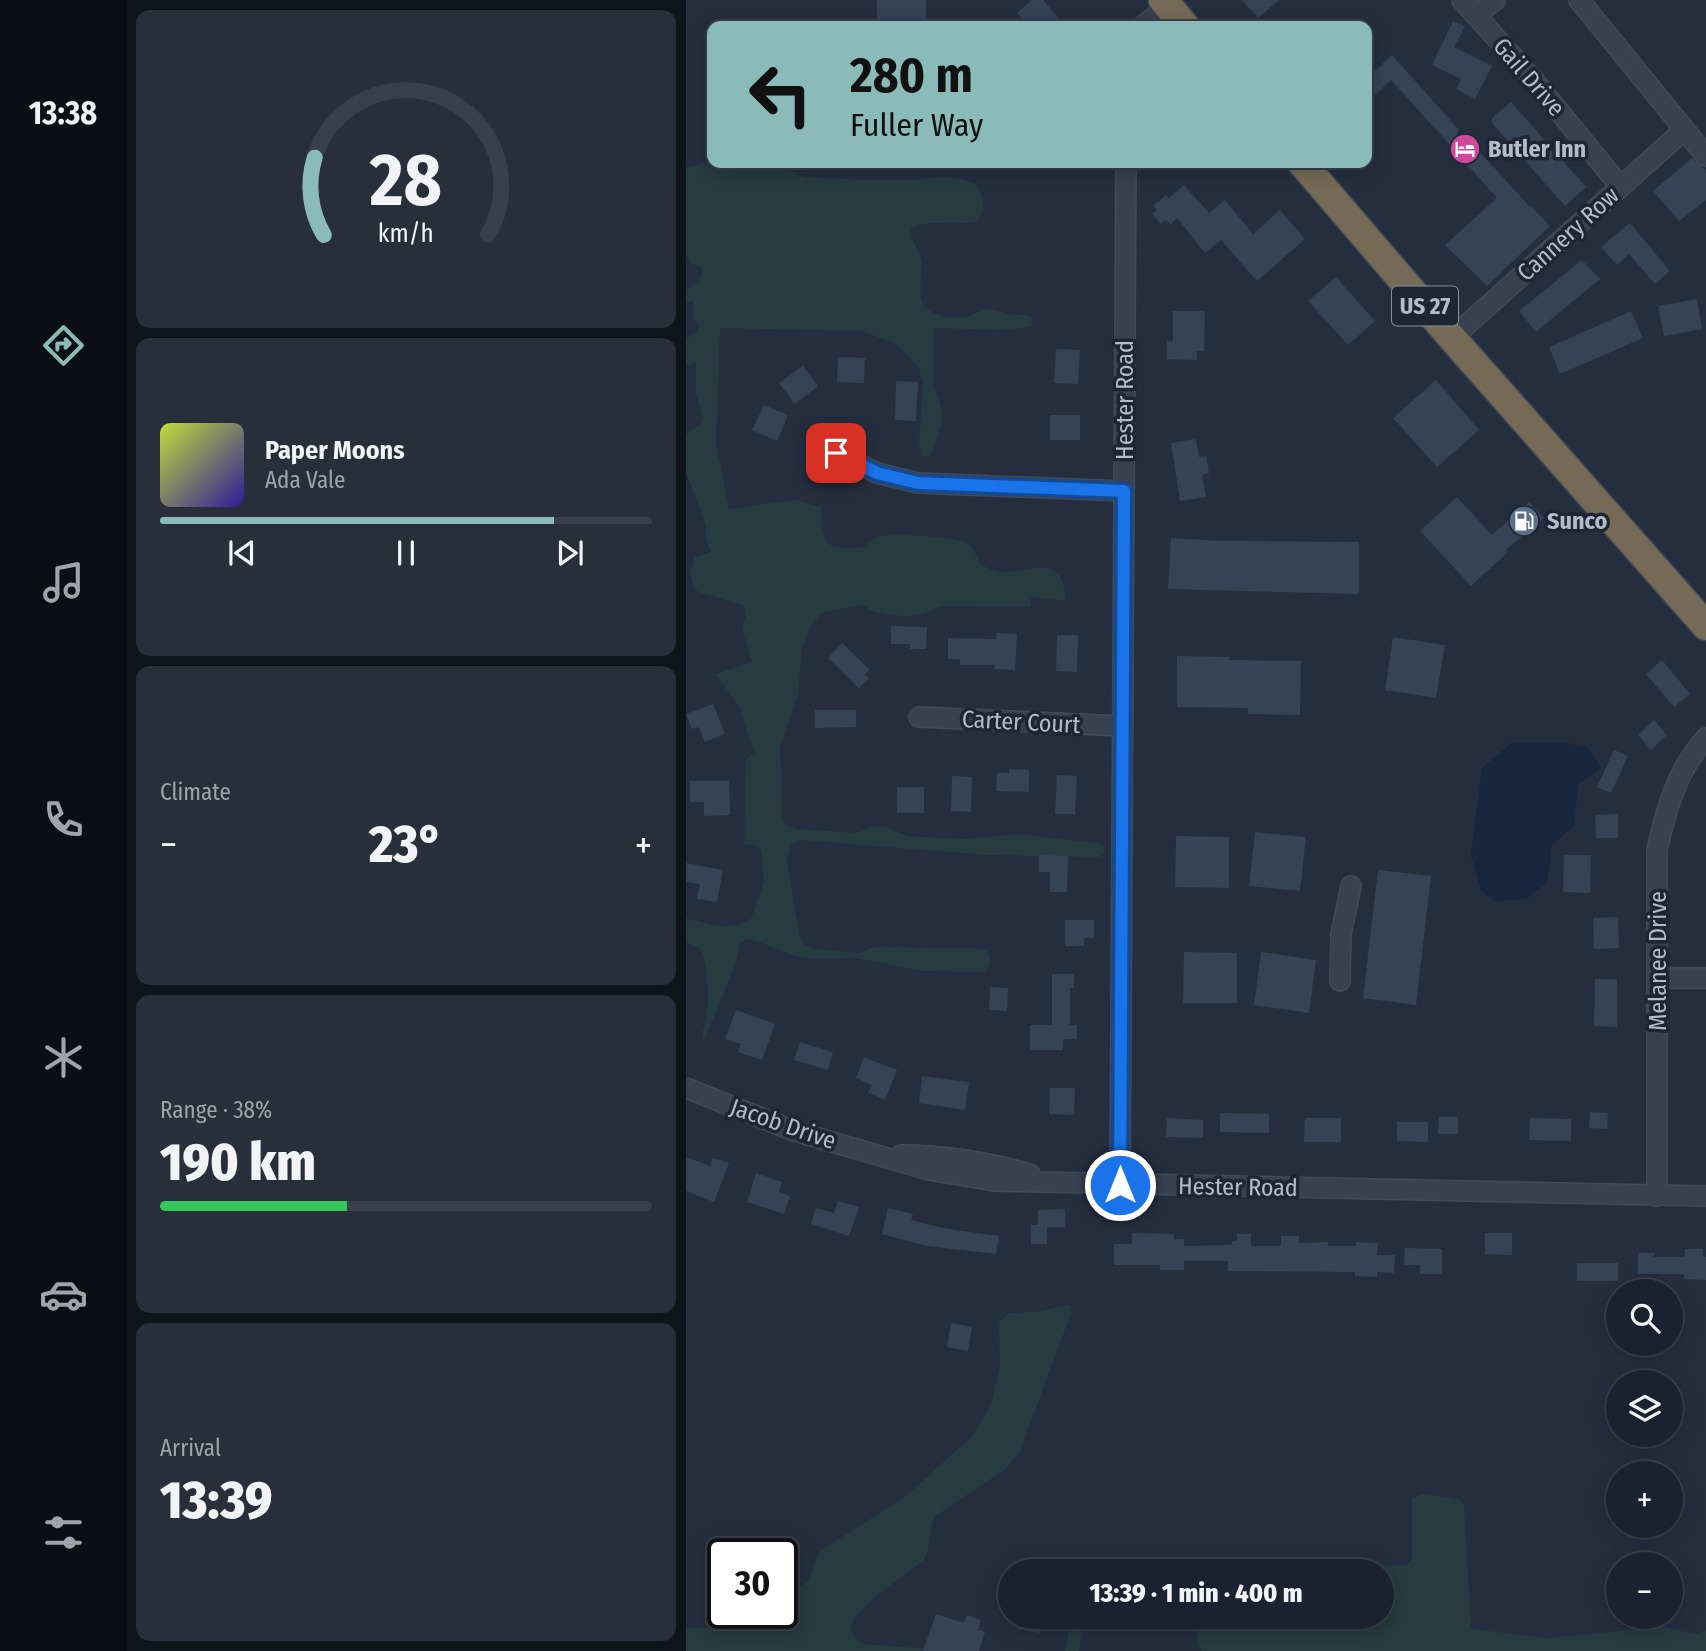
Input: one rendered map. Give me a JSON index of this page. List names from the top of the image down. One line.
{"streets":{"highway":["US 27"],"street":["Gail Drive","Cannery Row","Hester Road","Carter Court","Melanee Drive","Jacob Drive"]},"crossings":[["Gail Drive","Cannery Row"],["Cannery Row","US 27"],["Hester Road","Carter Court"],["Hester Road","Melanee Drive"],["Hester Road","Jacob Drive"]],"places":{"hotel":["Butler Inn"],"fuel station":["Sunco"]},"page":{"tabs":"13:38","turn":["280 m","Fuller Way"],"song":["Paper Moons","Ada Vale"],"tile":["Climate",["Range · 38%","190 km"],["Arrival","13:39"]],"heat":["−","23°","+"],"map_buttons":["+","−"],"limit":"30","trip":"13:39 · 1 min · 400 m","gauge":["28","km/h"]}}
